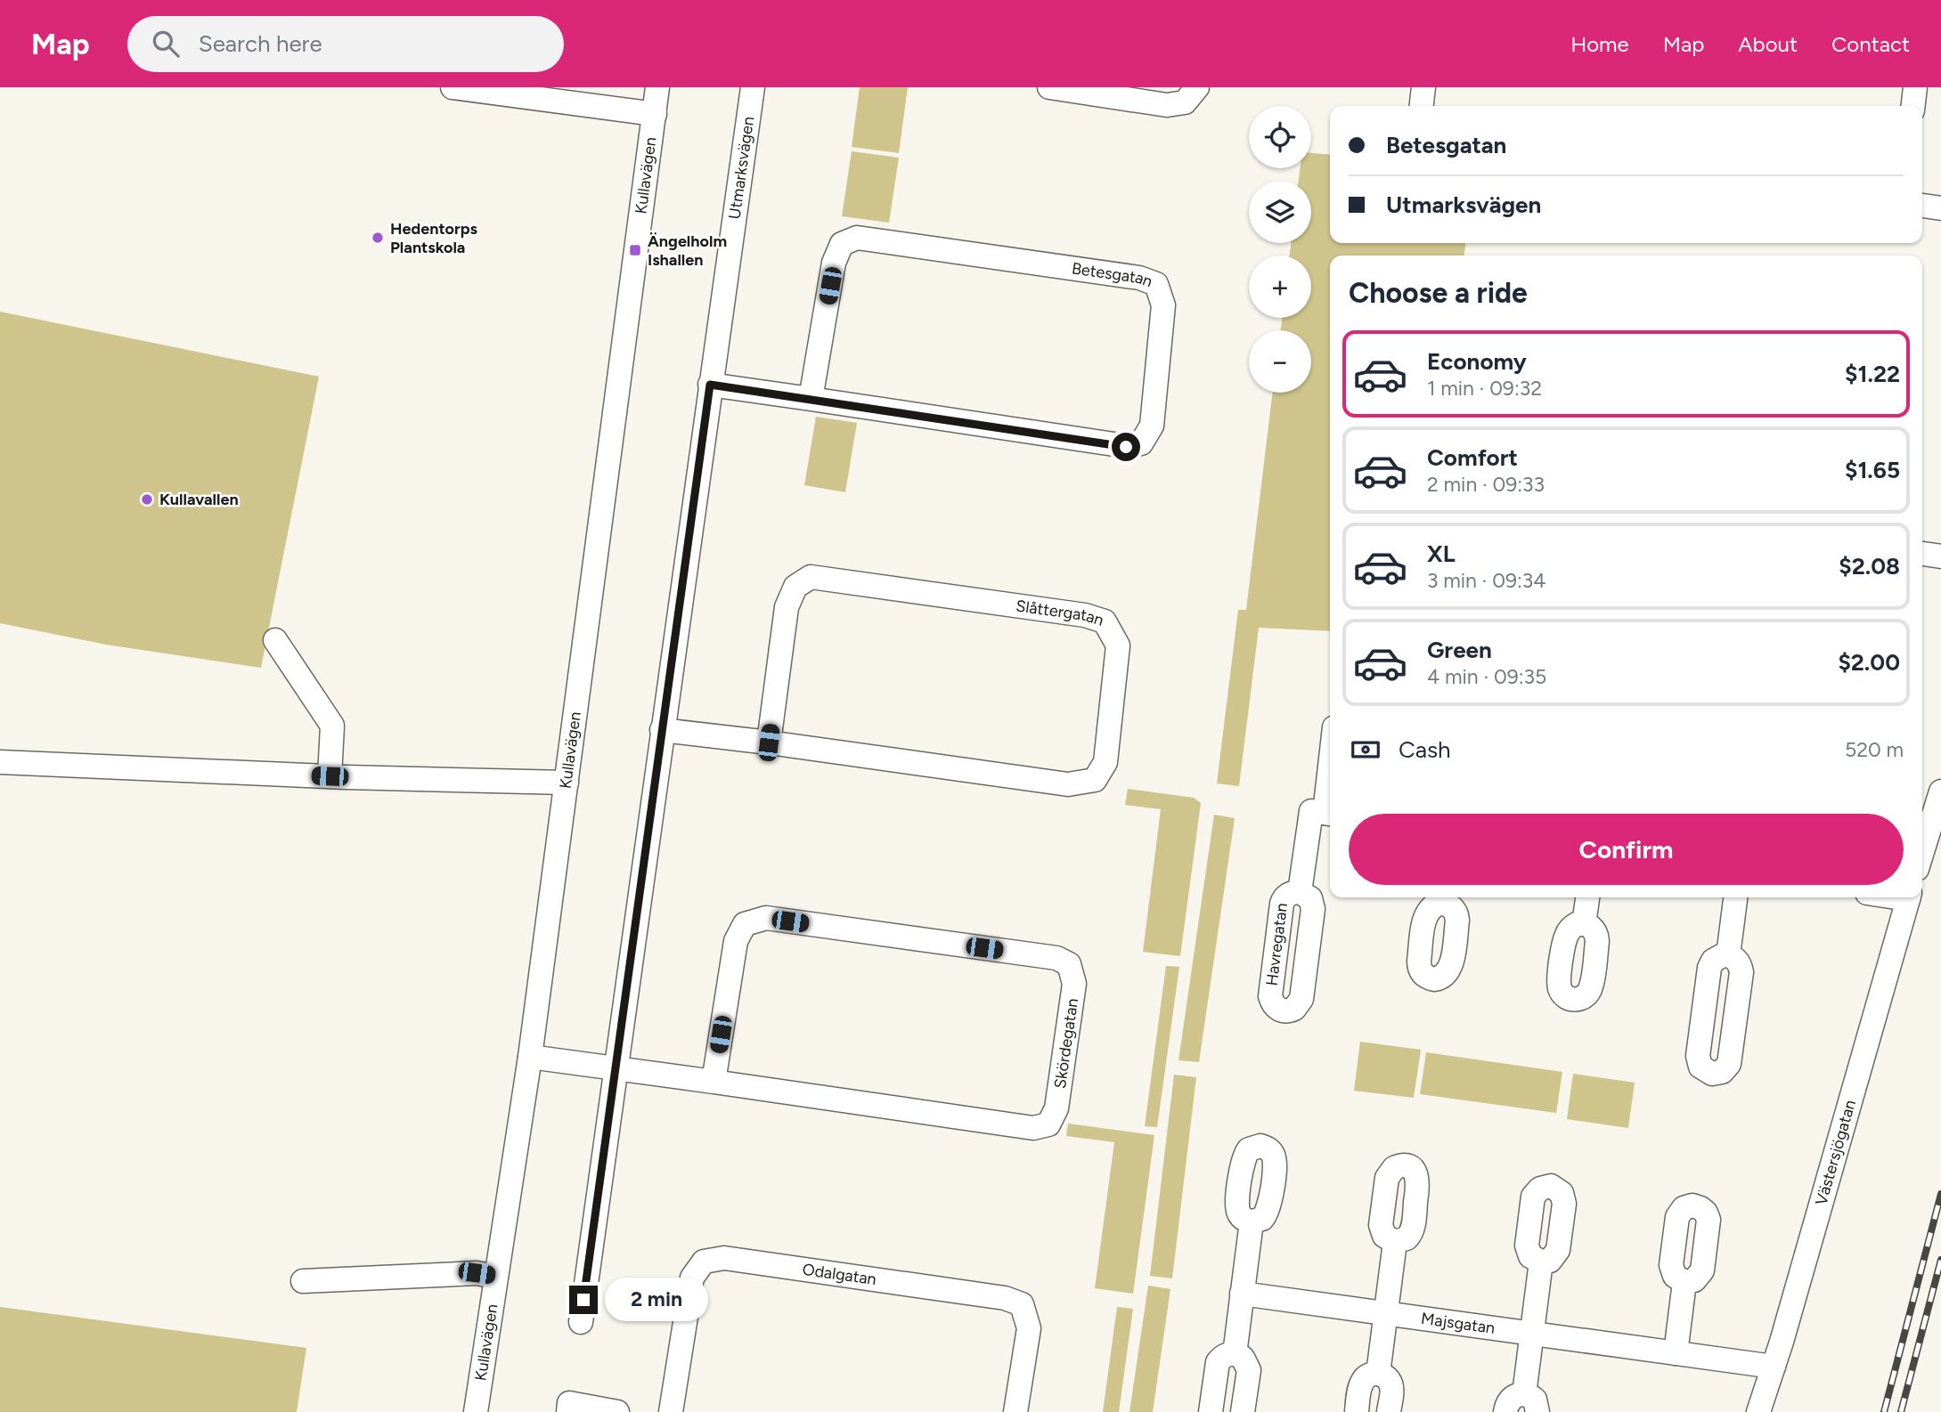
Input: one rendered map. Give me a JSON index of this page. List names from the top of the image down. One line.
{"streets":{"street":["Utmarksvägen","Kullavägen","Betesgatan","Slåttergatan","Havregatan","Skördegatan","Västersjögatan","Odalgatan","Majsgatan"]},"crossings":[["Utmarksvägen","Betesgatan"],["Utmarksvägen","Slåttergatan"],["Utmarksvägen","Skördegatan"],["Kullavägen","Skördegatan"],["Västersjögatan","Majsgatan"]],"places":{"other":["Hedentorps Plantskola","Kullavallen"],"transit":["Ängelholm Ishallen"]},"page":{"header":"Map","search":"Search here","nav":["Home","Map","About","Contact"],"map_buttons":["+","−"],"banner":["Betesgatan","Utmarksvägen"],"heading":"Choose a ride","list":[{"name":"Economy","note":"1 min · 09:32","value":"$1.22"},{"name":"Comfort","note":"2 min · 09:33","value":"$1.65"},{"name":"XL","note":"3 min · 09:34","value":"$2.08"},{"name":"Green","note":"4 min · 09:35","value":"$2.00"}],"pay":["Cash","520 m"],"buttons":"Confirm","bubble":"2 min"}}
